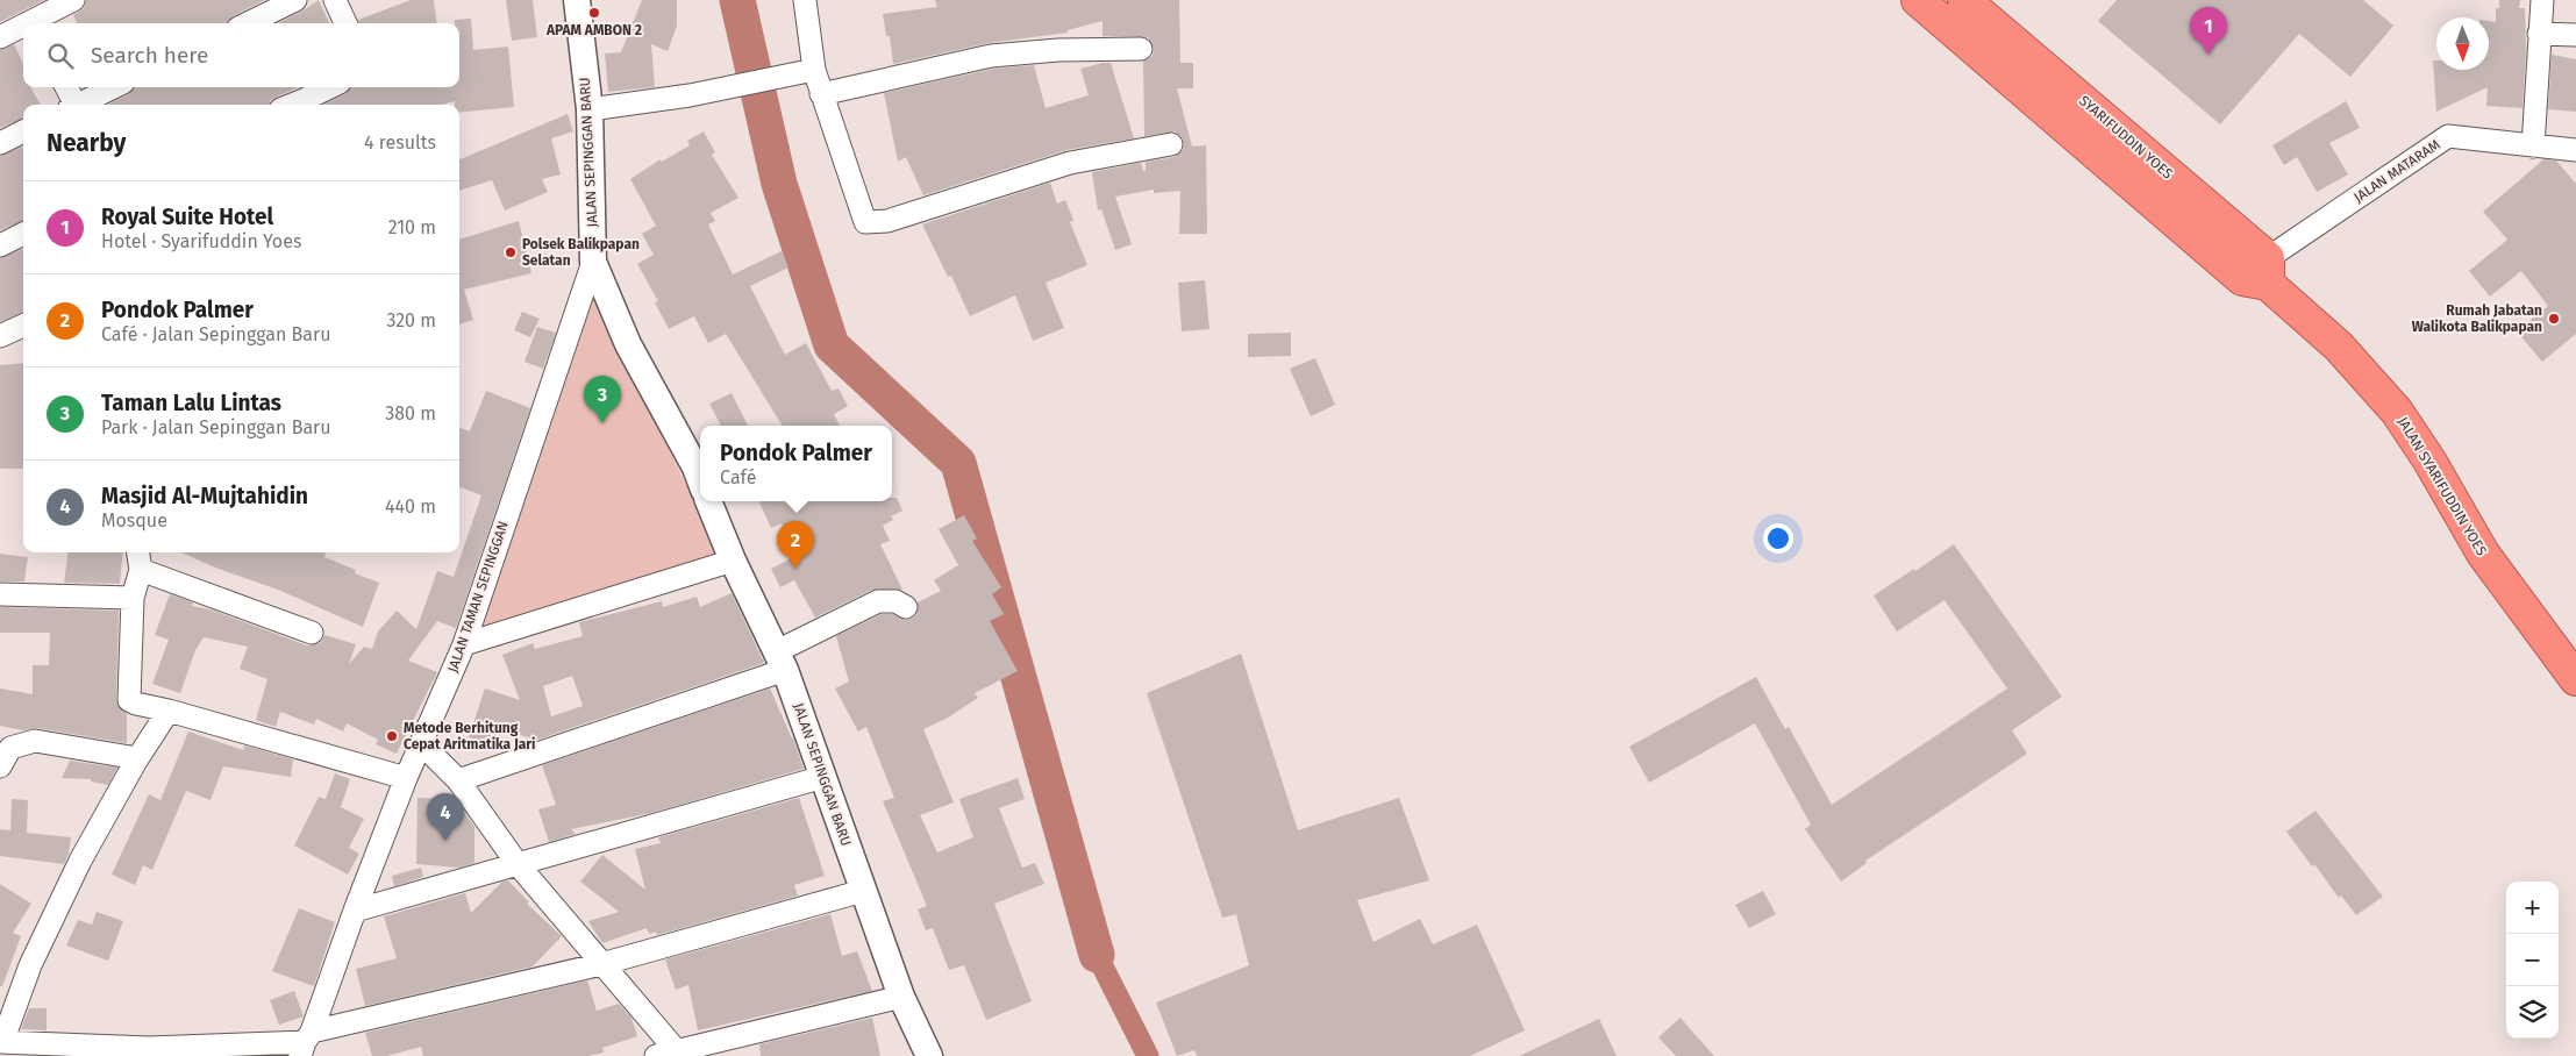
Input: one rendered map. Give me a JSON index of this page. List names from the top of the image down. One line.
{"streets":{"highway":["SYARIFUDDIN YOES","JALAN SYARIFUDDIN YOES"],"street":["JALAN SEPINGGAN BARU","JALAN MATARAM","JALAN TAMAN SEPINGGAN"]},"crossings":[["SYARIFUDDIN YOES","JALAN MATARAM"],["SYARIFUDDIN YOES","JALAN SYARIFUDDIN YOES"],["JALAN SEPINGGAN BARU","JALAN TAMAN SEPINGGAN"],["JALAN MATARAM","JALAN SYARIFUDDIN YOES"]],"places":["APAM AMBON 2","Polsek Balikpapan Selatan","Rumah Jabatan Walikota Balikpapan","Metode Berhitung Cepat Aritmatika Jari"],"north":"bottom","page":{"pins":["1","3","2","4"],"search":"Search here","heading":["Nearby","4 results"],"list":[{"mark":"1","name":"Royal Suite Hotel","note":"Hotel · Syarifuddin Yoes","value":"210 m"},{"mark":"2","name":"Pondok Palmer","note":"Café · Jalan Sepinggan Baru","value":"320 m"},{"mark":"3","name":"Taman Lalu Lintas","note":"Park · Jalan Sepinggan Baru","value":"380 m"},{"mark":"4","name":"Masjid Al-Mujtahidin","note":"Mosque","value":"440 m"}],"popup":["Pondok Palmer","Café"],"map_buttons":["+","−"]}}
